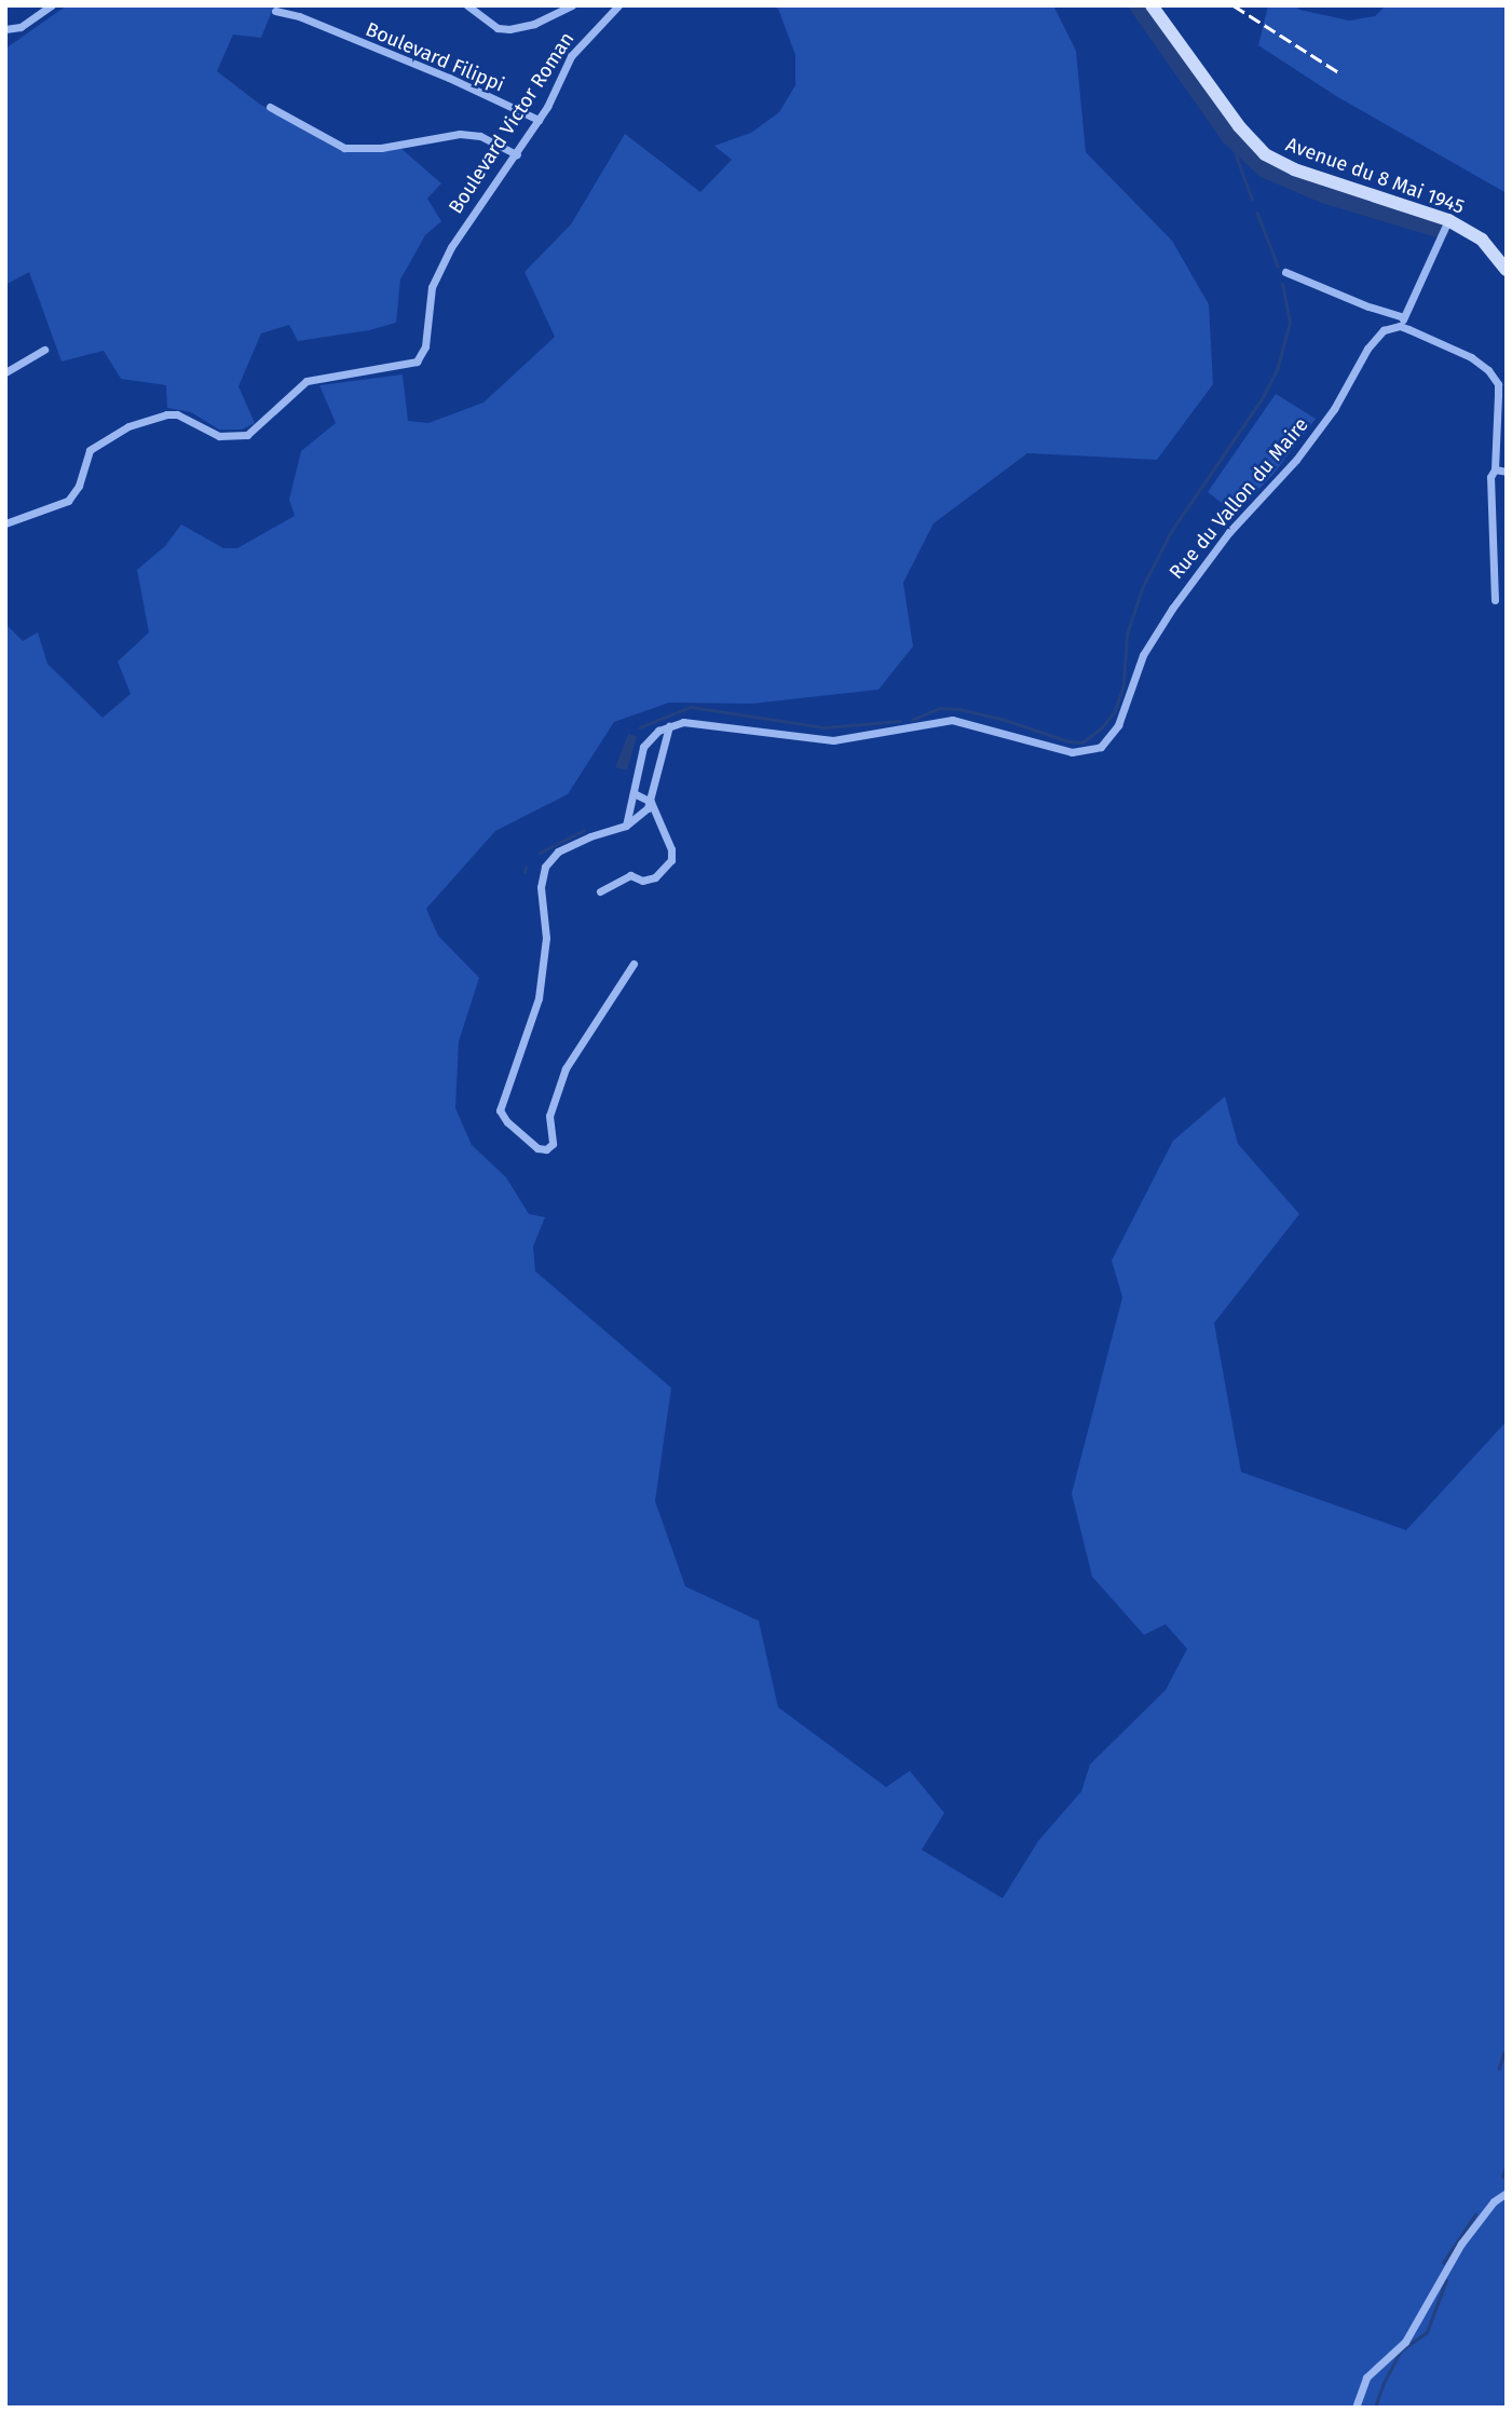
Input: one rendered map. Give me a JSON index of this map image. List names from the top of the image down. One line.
{"streets":{"main road":["Avenue du 8 Mai 1945"],"street":["Boulevard Filippi","Boulevard Victor Roman","Rue du Vallon du Maire"]},"crossings":[["Boulevard Filippi","Boulevard Victor Roman"]]}
